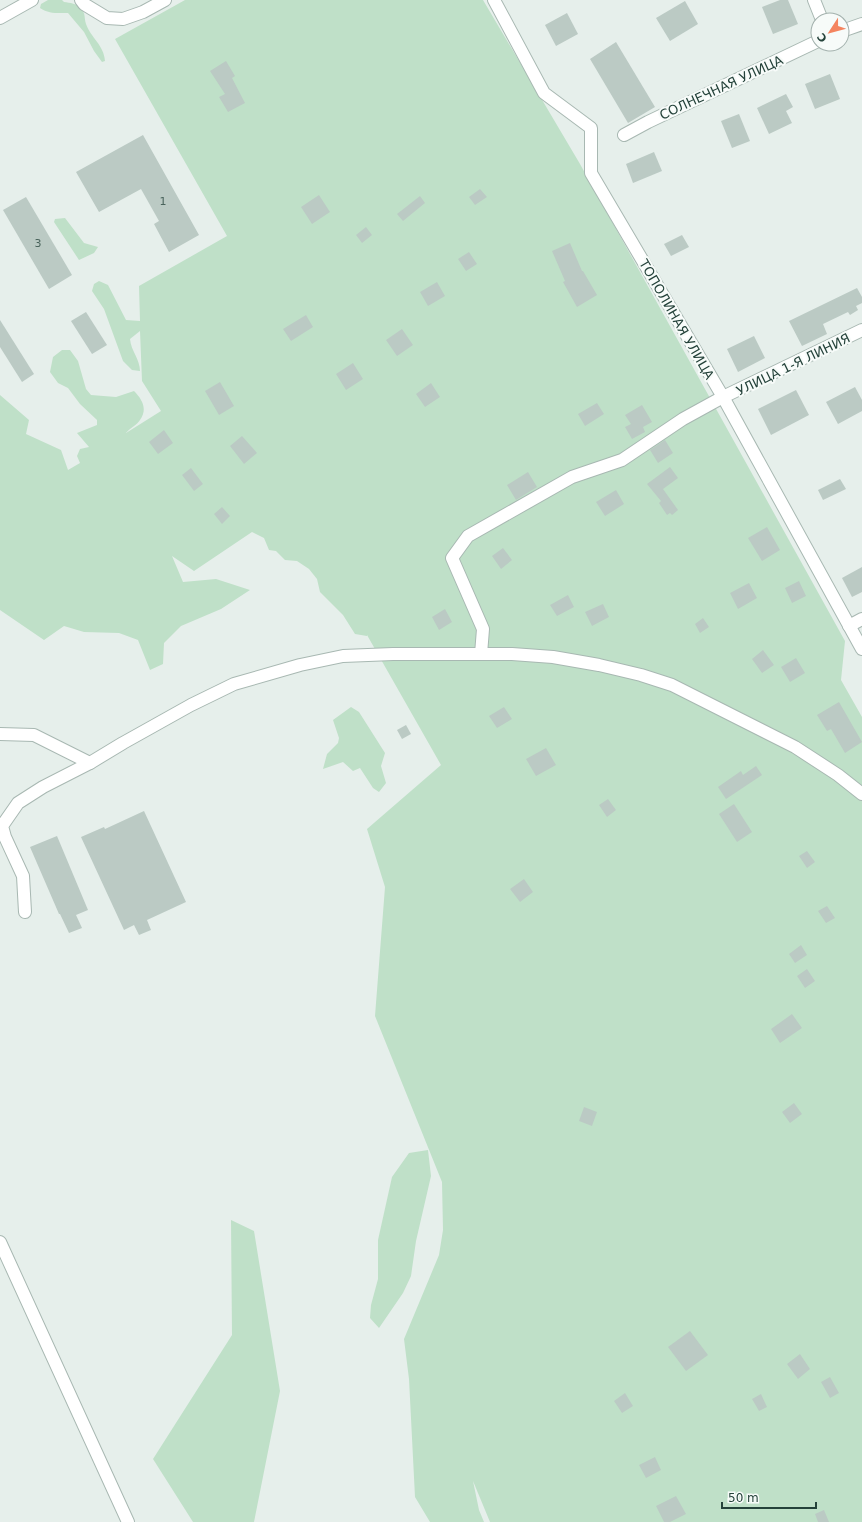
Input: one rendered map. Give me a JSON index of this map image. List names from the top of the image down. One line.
{"streets":{"street":["СОЛНЕЧНАЯ УЛИЦА","ТОПОЛИНАЯ УЛИЦА","УЛИЦА 1-Я ЛИНИЯ"]},"crossings":[["ТОПОЛИНАЯ УЛИЦА","УЛИЦА 1-Я ЛИНИЯ"]],"house_numbers":["1","3"],"scale_bar":"50 m","north":"bottom left"}
